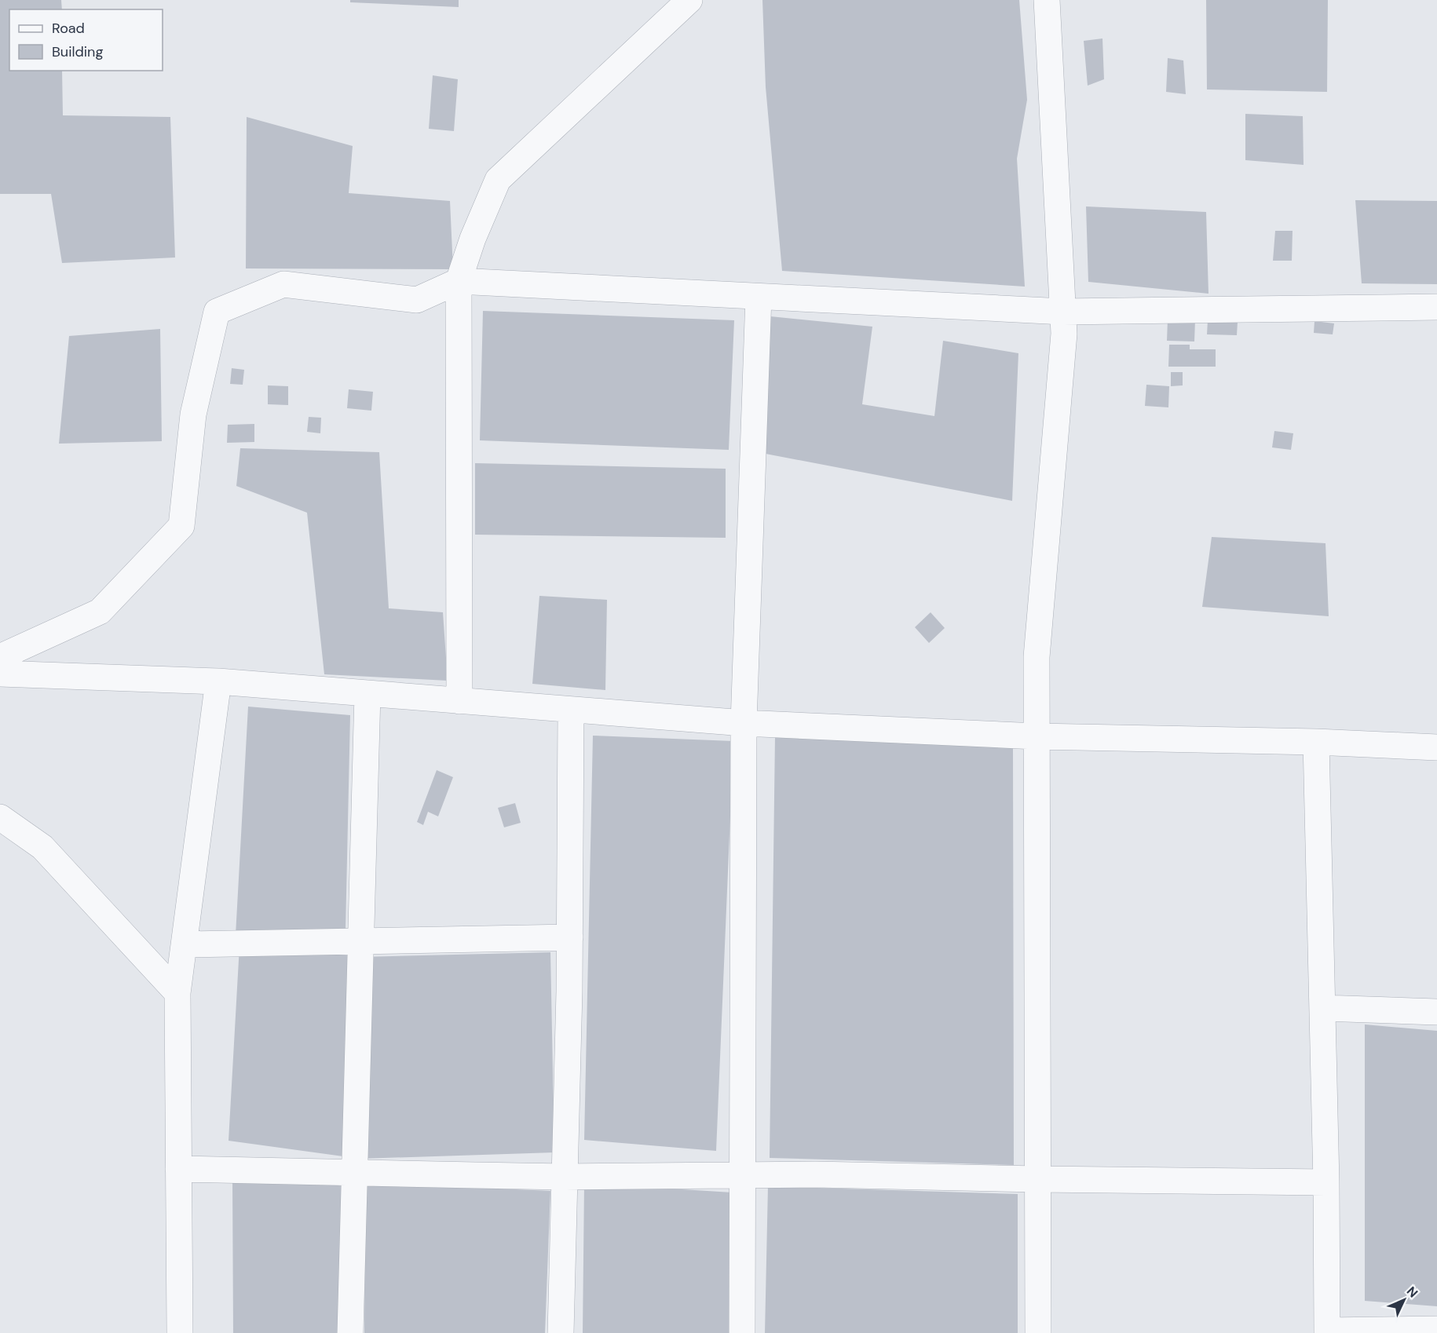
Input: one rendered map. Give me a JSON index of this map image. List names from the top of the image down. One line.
{"legend":["Road","Building"],"north":"top right"}
